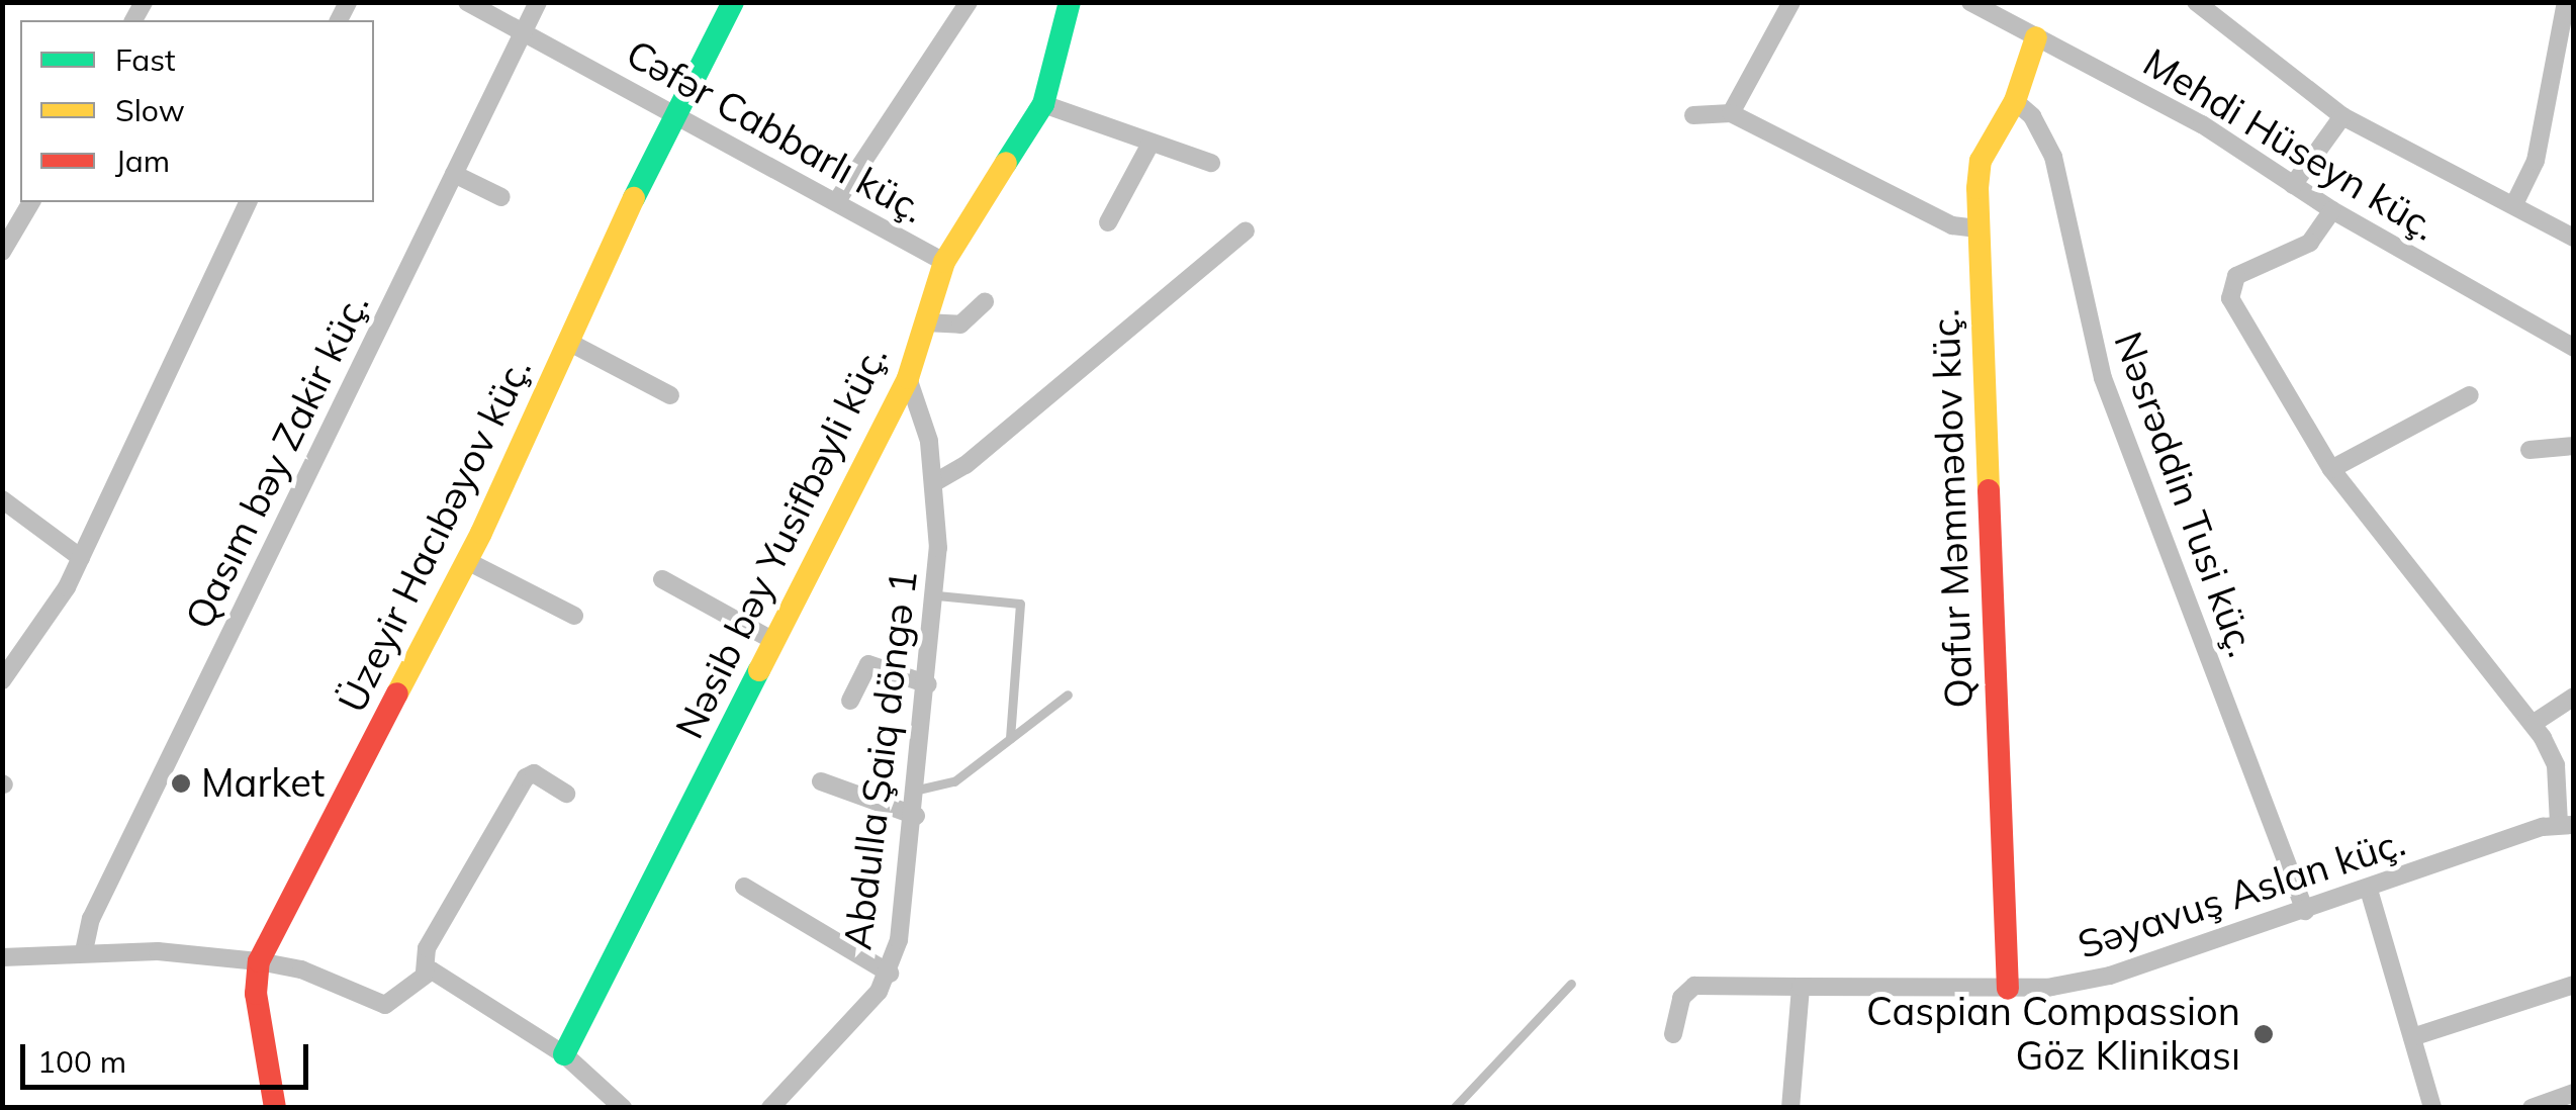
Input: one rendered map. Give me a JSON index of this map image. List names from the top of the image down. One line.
{"streets":{"street":["Cəfər Cabbarlı küç.","Mehdi Hüseyn küç.","Qasım bəy Zakir küç.","Nəsrəddin Tusi küç.","Qafur Məmmədov küç.","Üzeyir Hacıbəyov küç.","Nəsib bəy Yusifbəyli küç.","Abdulla Şaiq döngə 1","Səyavuş Aslan küç."]},"crossings":[["Cəfər Cabbarlı küç.","Qasım bəy Zakir küç."],["Cəfər Cabbarlı küç.","Üzeyir Hacıbəyov küç."],["Cəfər Cabbarlı küç.","Nəsib bəy Yusifbəyli küç."],["Mehdi Hüseyn küç.","Qafur Məmmədov küç."],["Nəsrəddin Tusi küç.","Qafur Məmmədov küç."],["Nəsrəddin Tusi küç.","Səyavuş Aslan küç."],["Qafur Məmmədov küç.","Səyavuş Aslan küç."],["Nəsib bəy Yusifbəyli küç.","Abdulla Şaiq döngə 1"]],"places":["Market","Caspian Compassion Göz Klinikası"],"legend":["Fast","Slow","Jam"],"scale_bar":"100 m"}
